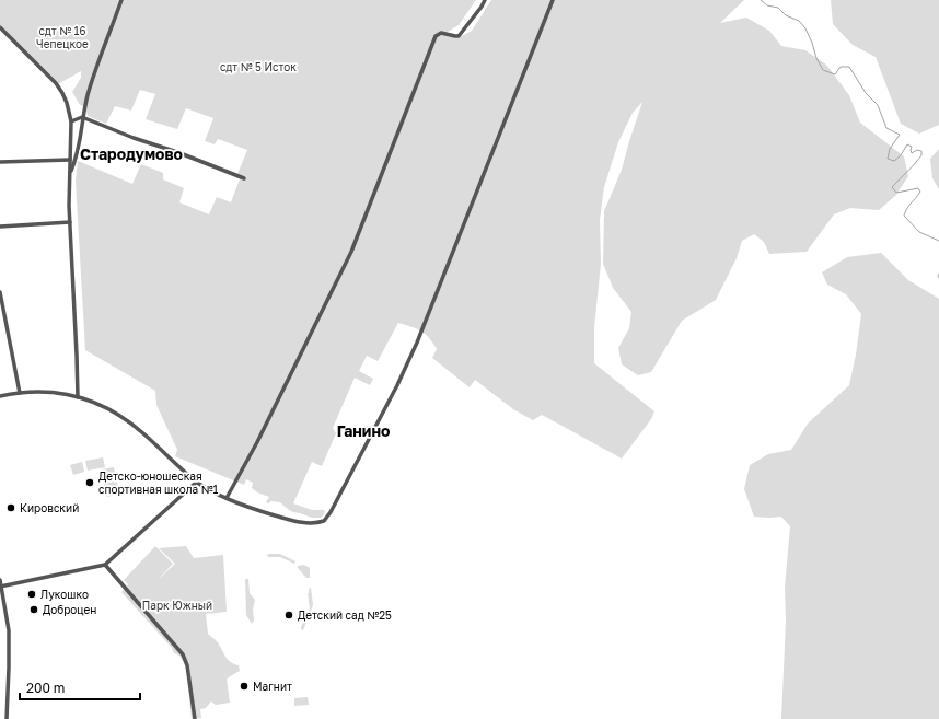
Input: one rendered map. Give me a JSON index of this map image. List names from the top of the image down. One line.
{"districts":["Стародумово","Ганино"],"parks":["сдт № 16 Чепецкое","сдт № 5 Исток","Парк Южный"],"places":["Детско-юношеская спортивная школа №1","Кировский","Лукошко","Доброцен","Детский сад №25","Магнит"],"scale_bar":"200 m"}
